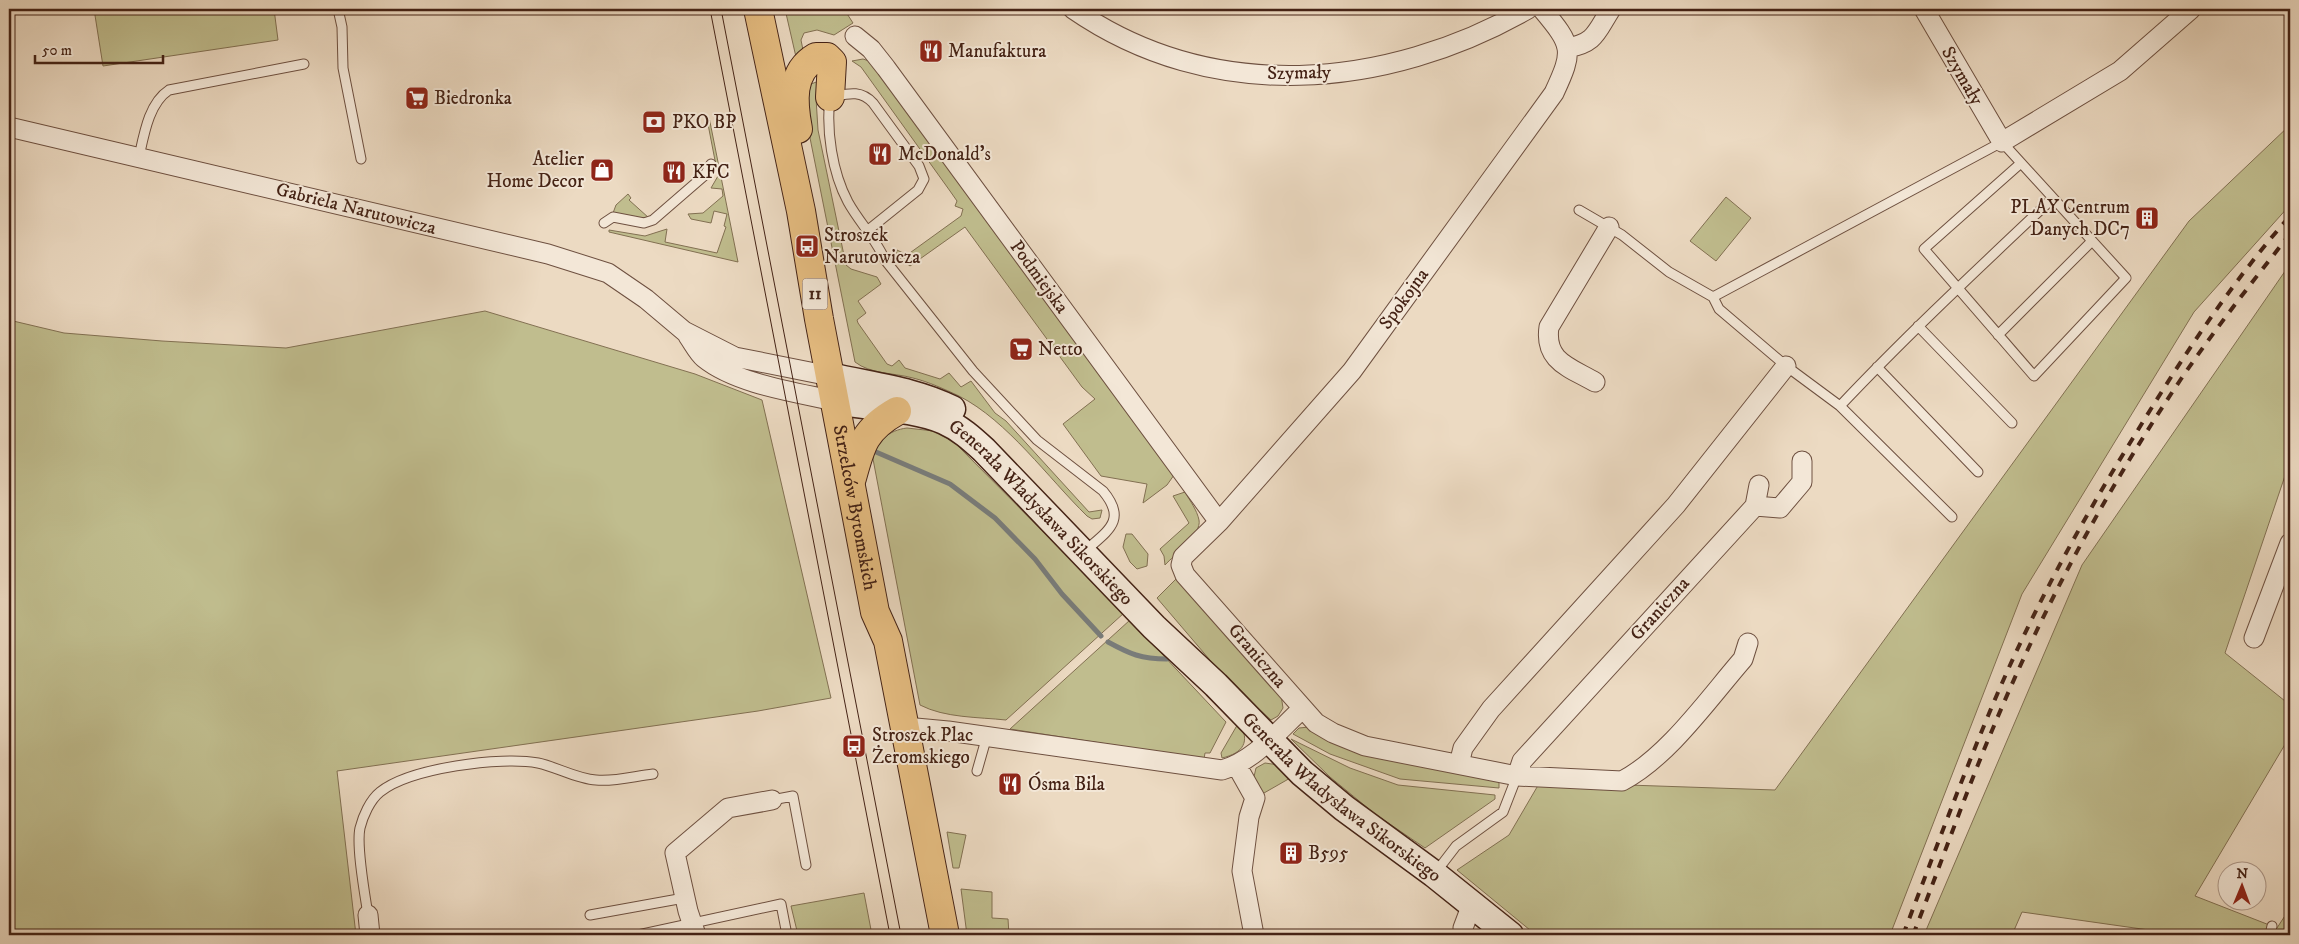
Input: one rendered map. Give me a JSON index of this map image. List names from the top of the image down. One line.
{"streets":{"highway":["11","Strzelców Bytomskich"],"street":["Szymały","Gabriela Narutowicza","Podmiejska","Spokojna","Generała Władysława Sikorskiego","Graniczna"]},"crossings":[["Gabriela Narutowicza","11"],["Gabriela Narutowicza","Strzelców Bytomskich"],["Gabriela Narutowicza","Generała Władysława Sikorskiego"],["Podmiejska","Spokojna"],["11","Strzelców Bytomskich"],["11","Generała Władysława Sikorskiego"],["Spokojna","Graniczna"],["Strzelców Bytomskich","Generała Władysława Sikorskiego"]],"places":{"restaurant":["Manufaktura","McDonald's","KFC","Ósma Bila"],"supermarket":["Biedronka","Netto"],"bank":["PKO BP"],"shop":["Atelier Home Decor"],"building":["PLAY Centrum Danych DC7","B595"],"bus stop":["Stroszek Narutowicza","Stroszek Plac Żeromskiego"]},"scale_bar":"50 m","north":"top"}
